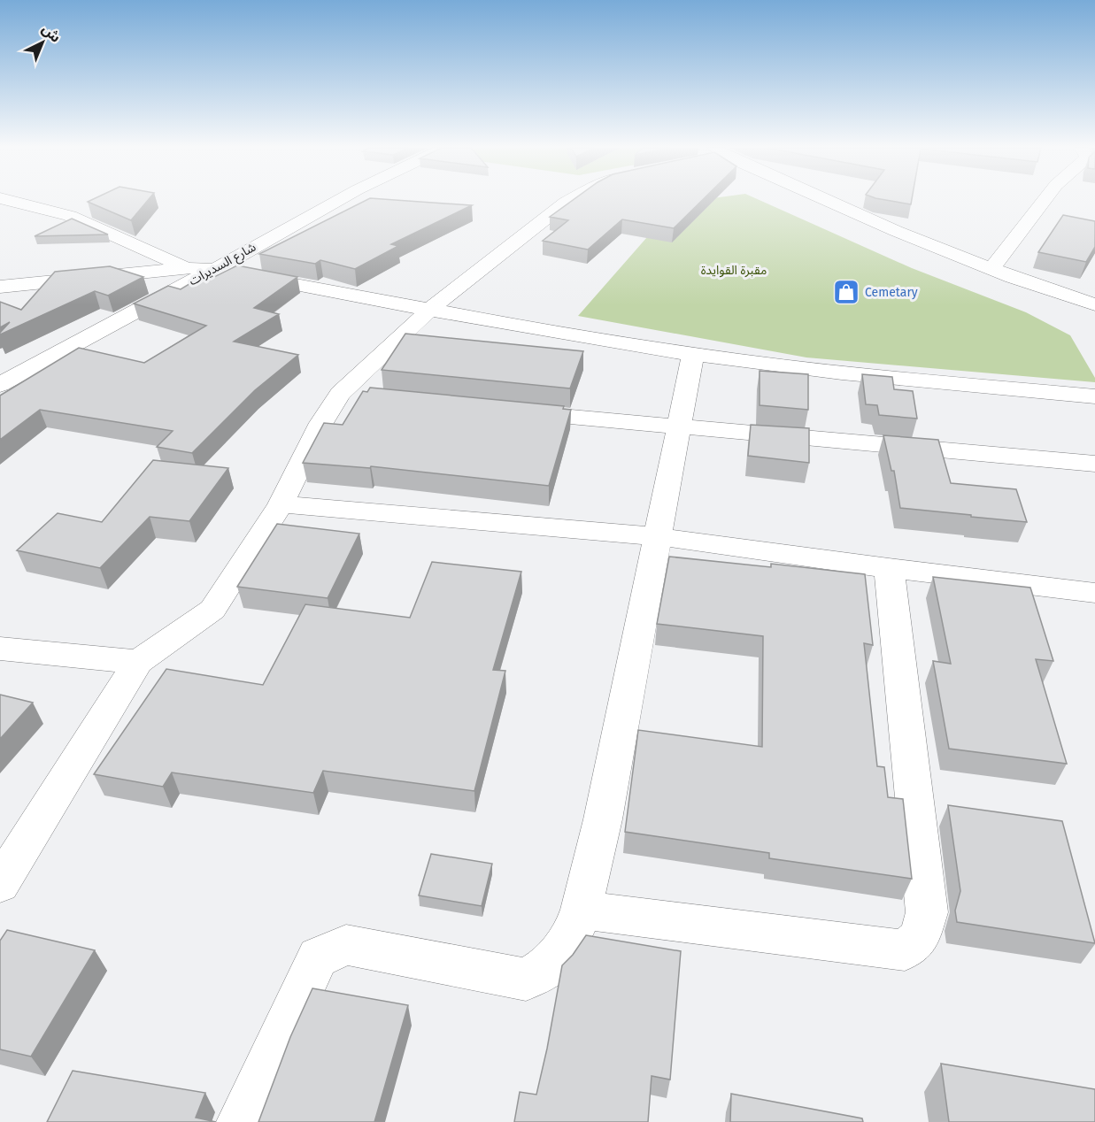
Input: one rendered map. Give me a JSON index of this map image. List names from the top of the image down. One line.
{"streets":{"street":["شارع السديرات"]},"parks":["مقبرة القوايدة"],"places":{"shop":["Cemetary"]},"north":"top right"}
